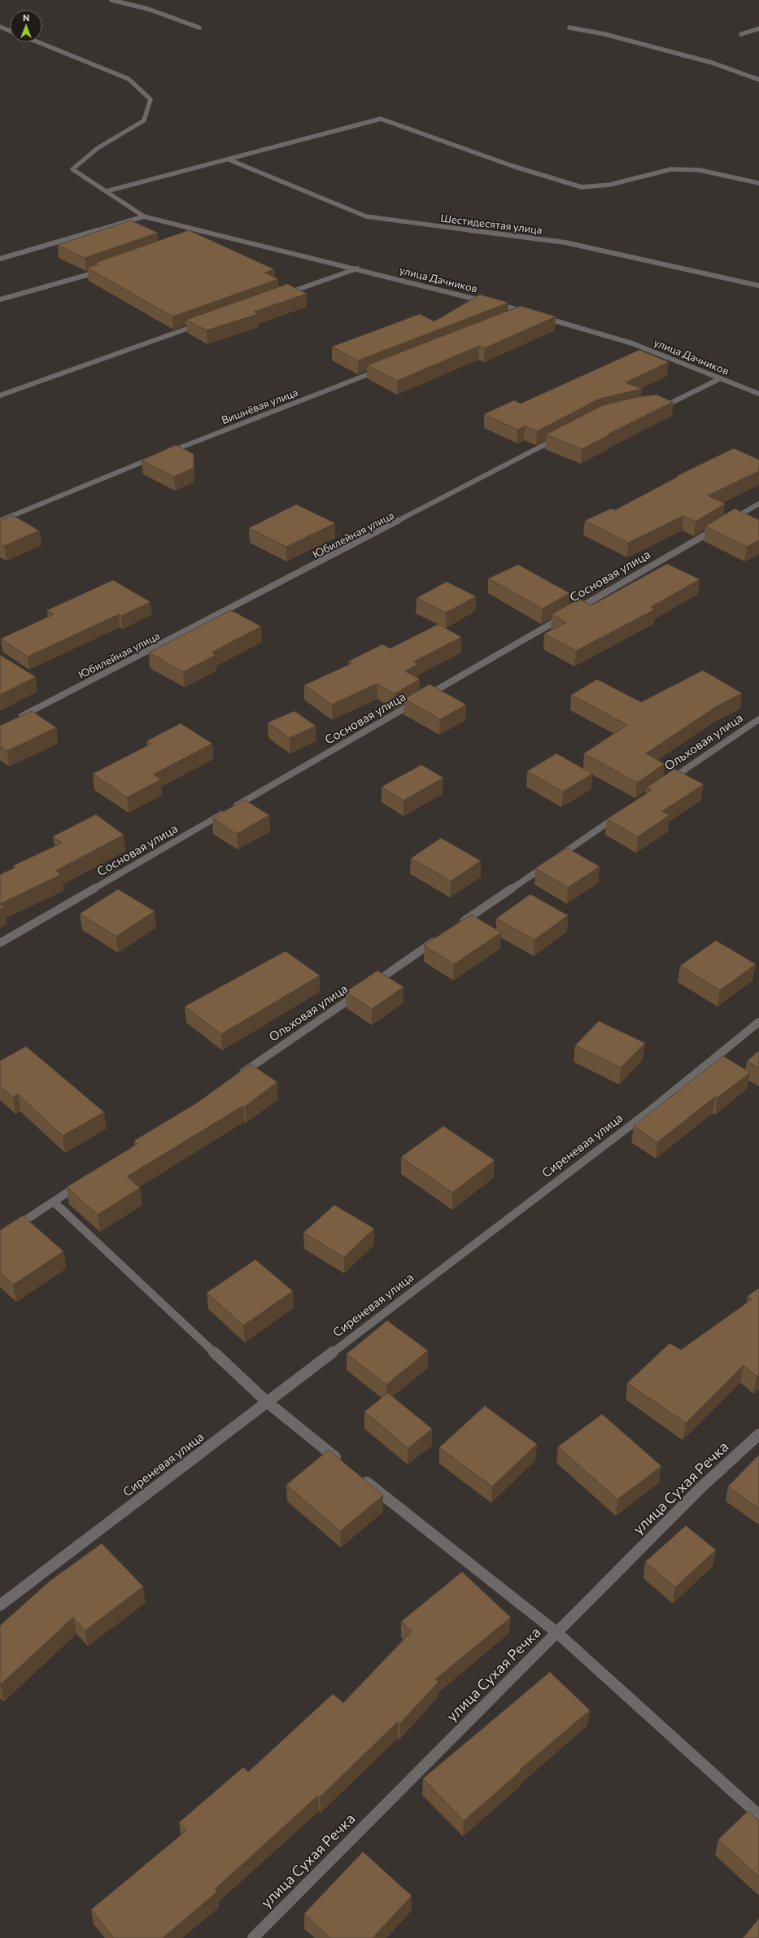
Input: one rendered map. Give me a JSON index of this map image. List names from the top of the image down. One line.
{"streets":{"street":["Шестидесятая улица","улица Дачников","Вишнёвая улица","Юбилейная улица","Сосновая улица","Ольховая улица","Сиреневая улица","улица Сухая Речка"]},"north":"top"}
